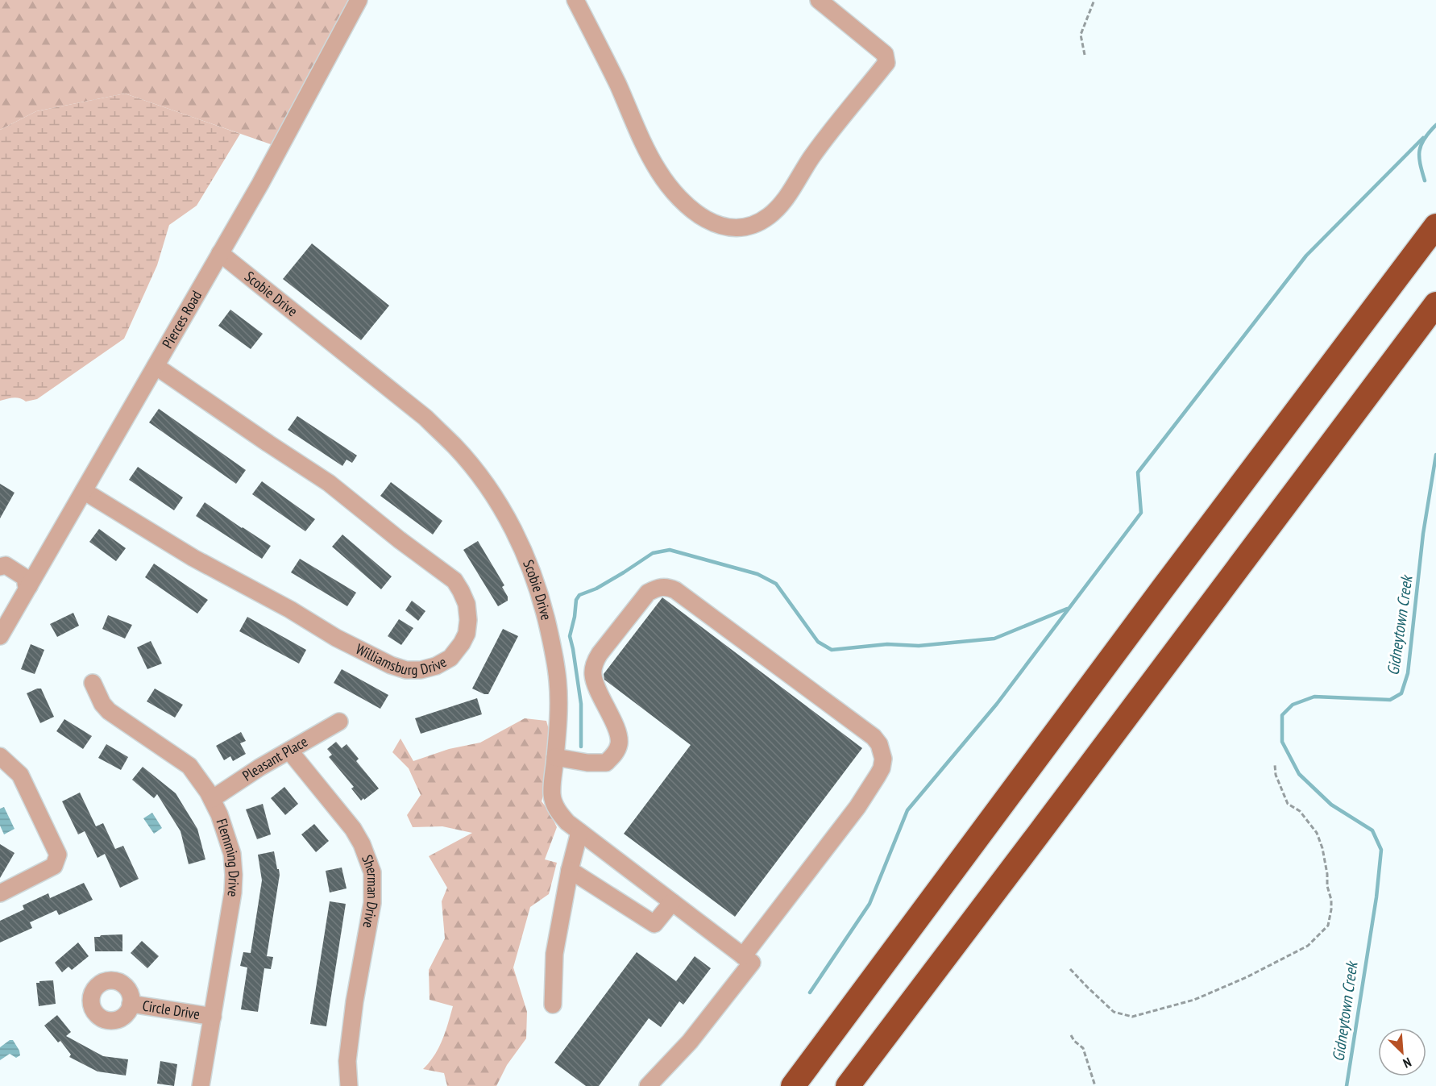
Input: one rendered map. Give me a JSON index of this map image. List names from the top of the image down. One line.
{"streets":{"street":["Scobie Drive","Pierces Road","Williamsburg Drive","Pleasant Place","Flemming Drive","Sherman Drive","Circle Drive"]},"crossings":[["Scobie Drive","Pierces Road"],["Pierces Road","Williamsburg Drive"],["Pleasant Place","Flemming Drive"],["Pleasant Place","Sherman Drive"],["Flemming Drive","Circle Drive"]],"water":["Gidneytown Creek"],"north":"bottom right"}
